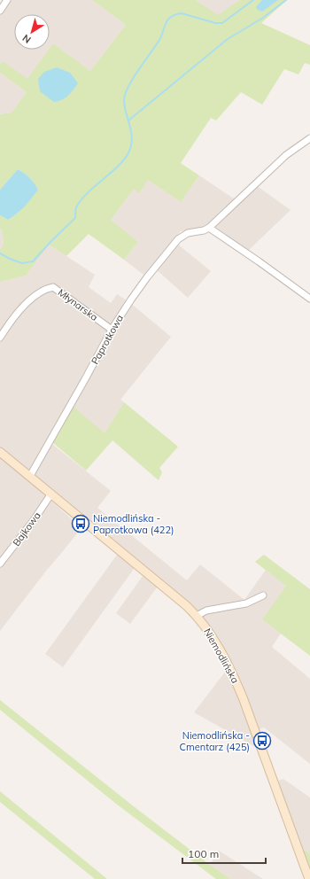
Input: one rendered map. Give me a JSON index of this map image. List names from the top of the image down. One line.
{"streets":{"main road":["Niemodlińska"],"street":["Młynarska","Paprotkowa","Bajkowa"]},"crossings":[["Młynarska","Paprotkowa"],["Paprotkowa","Niemodlińska"],["Bajkowa","Niemodlińska"]],"places":{"bus stop":["Niemodlińska - Paprotkowa (422)","Niemodlińska - Cmentarz (425)"]},"scale_bar":"100 m","north":"bottom left"}
